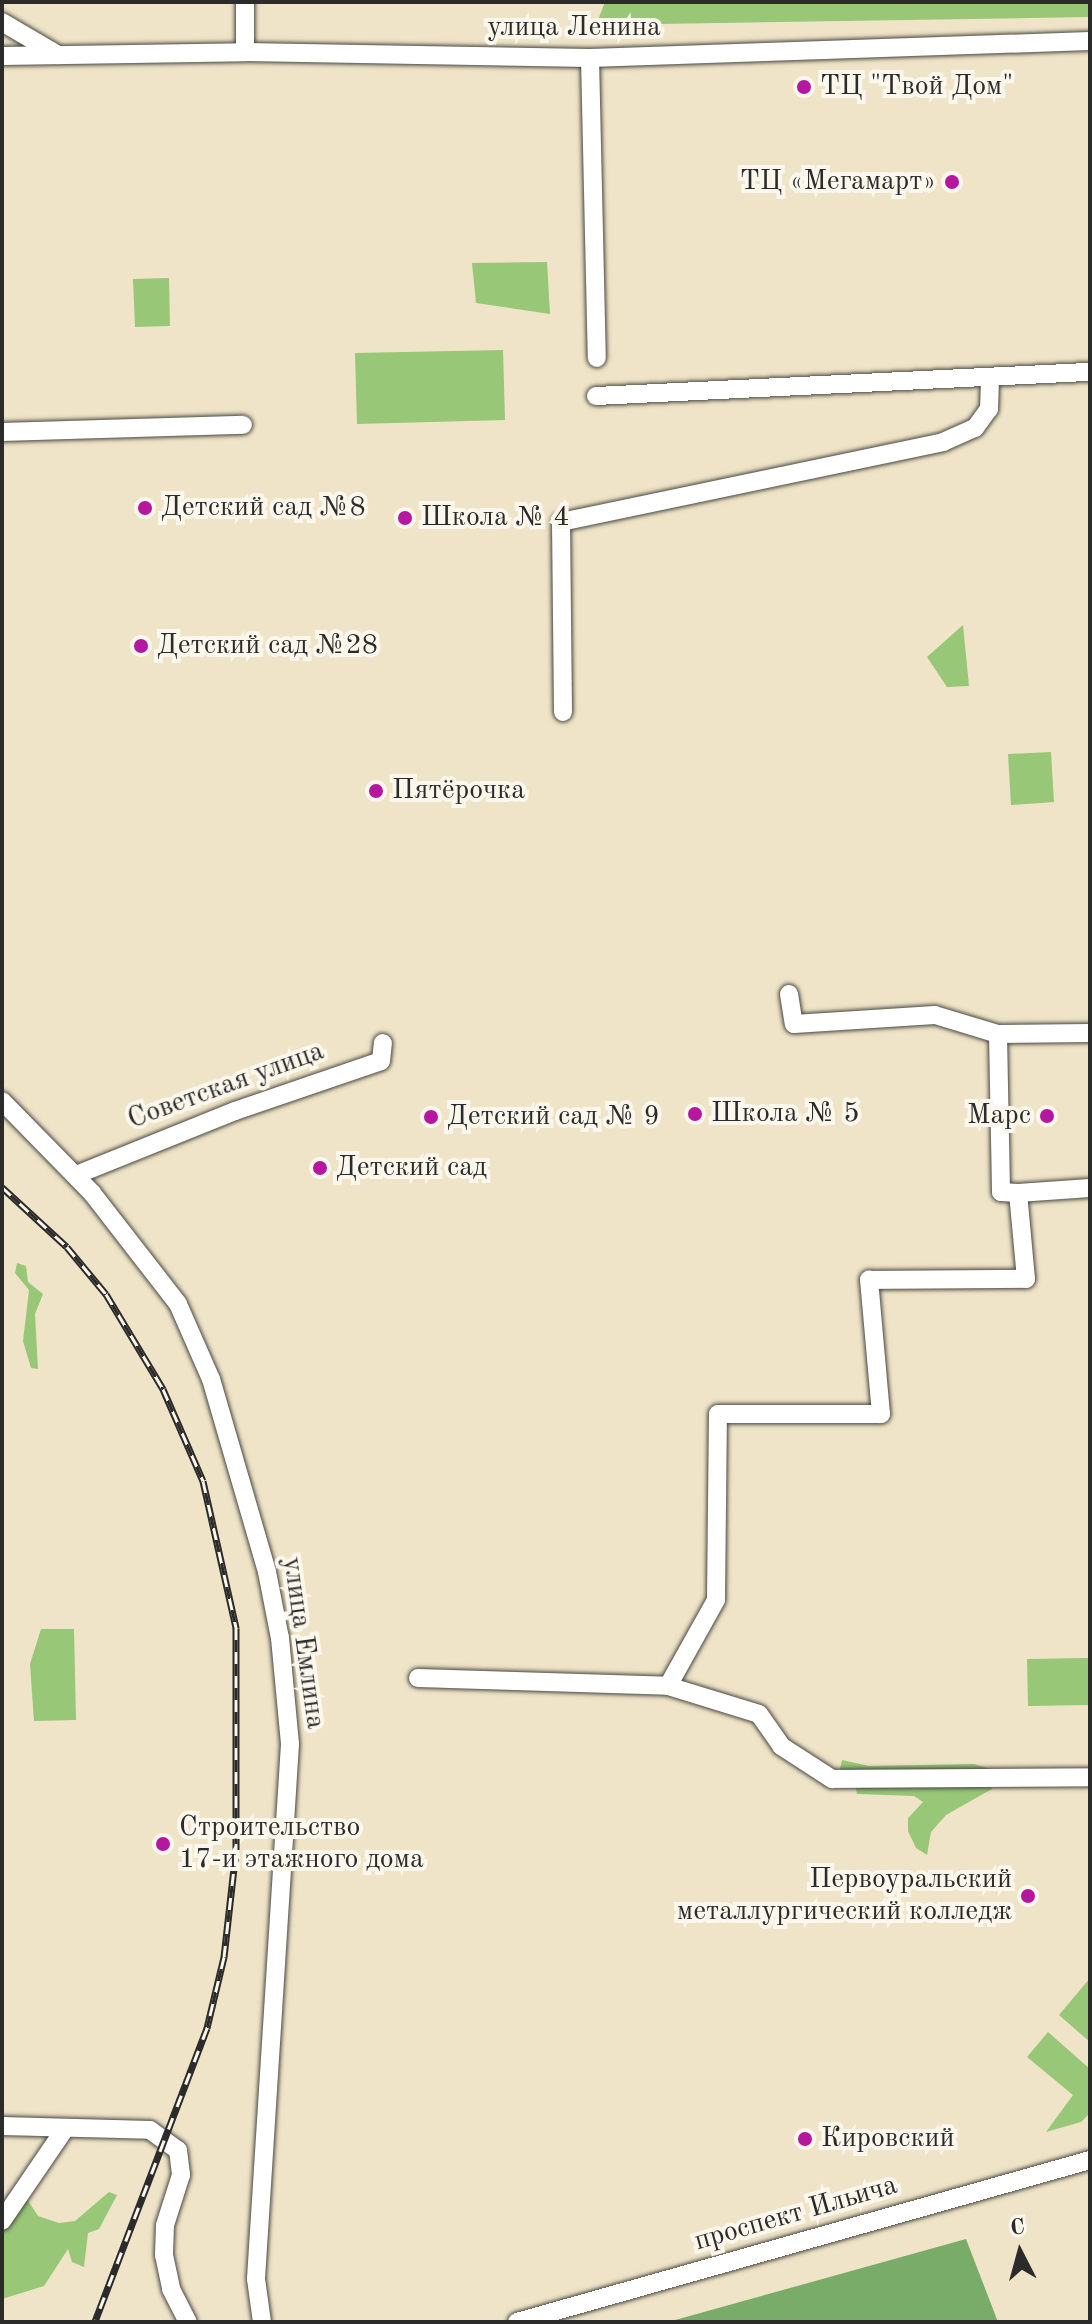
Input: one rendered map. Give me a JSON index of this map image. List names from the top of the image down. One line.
{"streets":{"street":["улица Ленина","Советская улица","улица Емлина","проспект Ильича"]},"crossings":[["Советская улица","улица Емлина"]],"places":["ТЦ \"Твой Дом\"","ТЦ «Мегамарт»","Детский сад №8","Школа № 4","Детский сад №28","Пятёрочка","Школа № 5","Марс","Детский сад № 9","Детский сад","Строительство 17-и этажного дома","Первоуральский металлургический колледж","Кировский"],"north":"top"}
